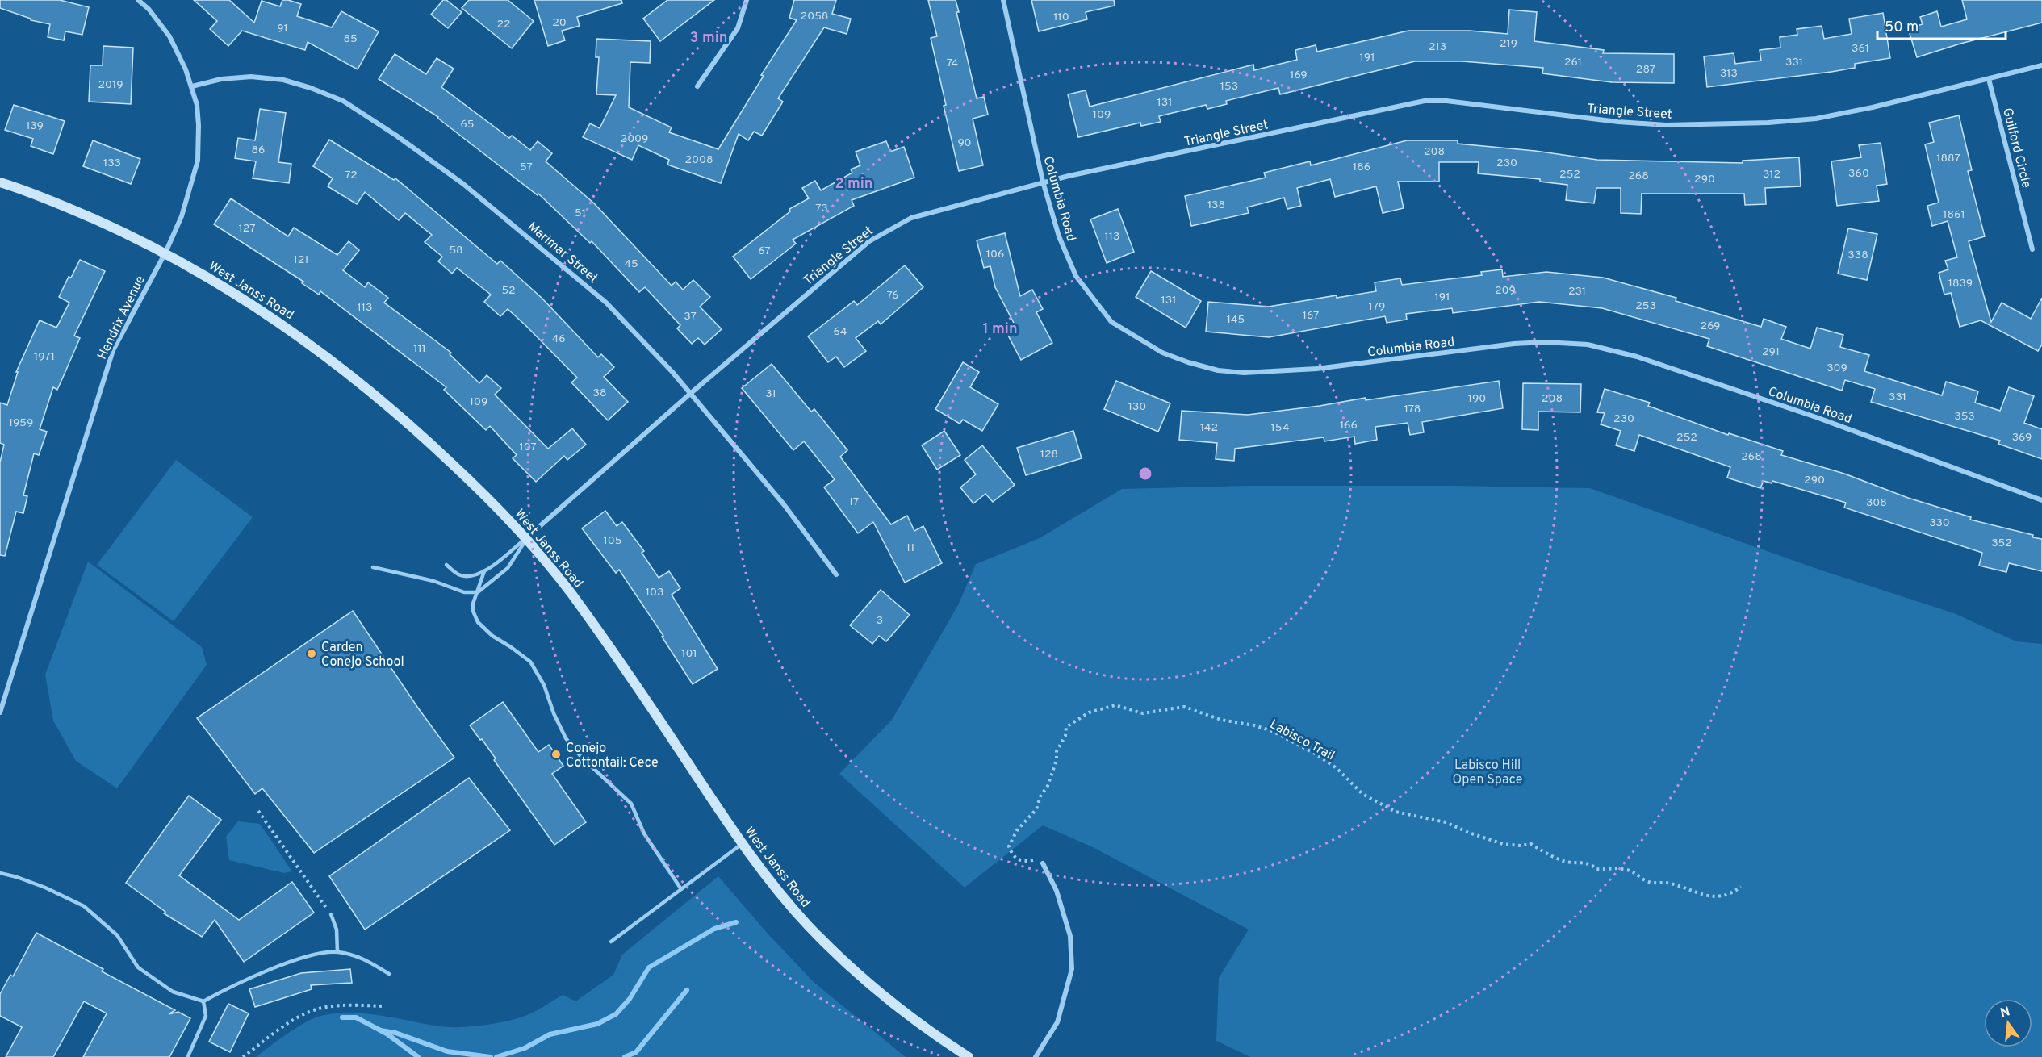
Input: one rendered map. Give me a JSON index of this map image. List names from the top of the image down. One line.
{"streets":{"main road":["West Janss Road"],"street":["Triangle Street","Guilford Circle","Columbia Road","Marimar Street","Hendrix Avenue"],"path":["Labisco Trail"]},"crossings":[["Triangle Street","Guilford Circle"],["Triangle Street","Columbia Road"],["Triangle Street","Marimar Street"],["Triangle Street","West Janss Road"],["Marimar Street","Hendrix Avenue"],["West Janss Road","Hendrix Avenue"]],"parks":["Labisco Hill Open Space"],"places":["Carden Conejo School","Conejo Cottontail: Cece"],"house_numbers":["2058","110","20","22","91","85","219","213","361","191","261","331","74","287","313","169","2019","153","131","109","65","139","2009","90","86","208","1887","2008","133","230","57","186","360","252","312","72","268","290","138","73","51","1861","127","113","58","67","106","338","121","45","1839","52","209","231","76","191","131","253","179","113","167","37","145","269","64","46","111","291","1971","309","38","31","331","190","208","109","130","178","353","230","1959","166","142","154","252","369","107","128","268","290","17","308","330","105","352","11","103","3","101"],"scale_bar":"50 m","north":"top","rings":["3 min","2 min","1 min"]}
